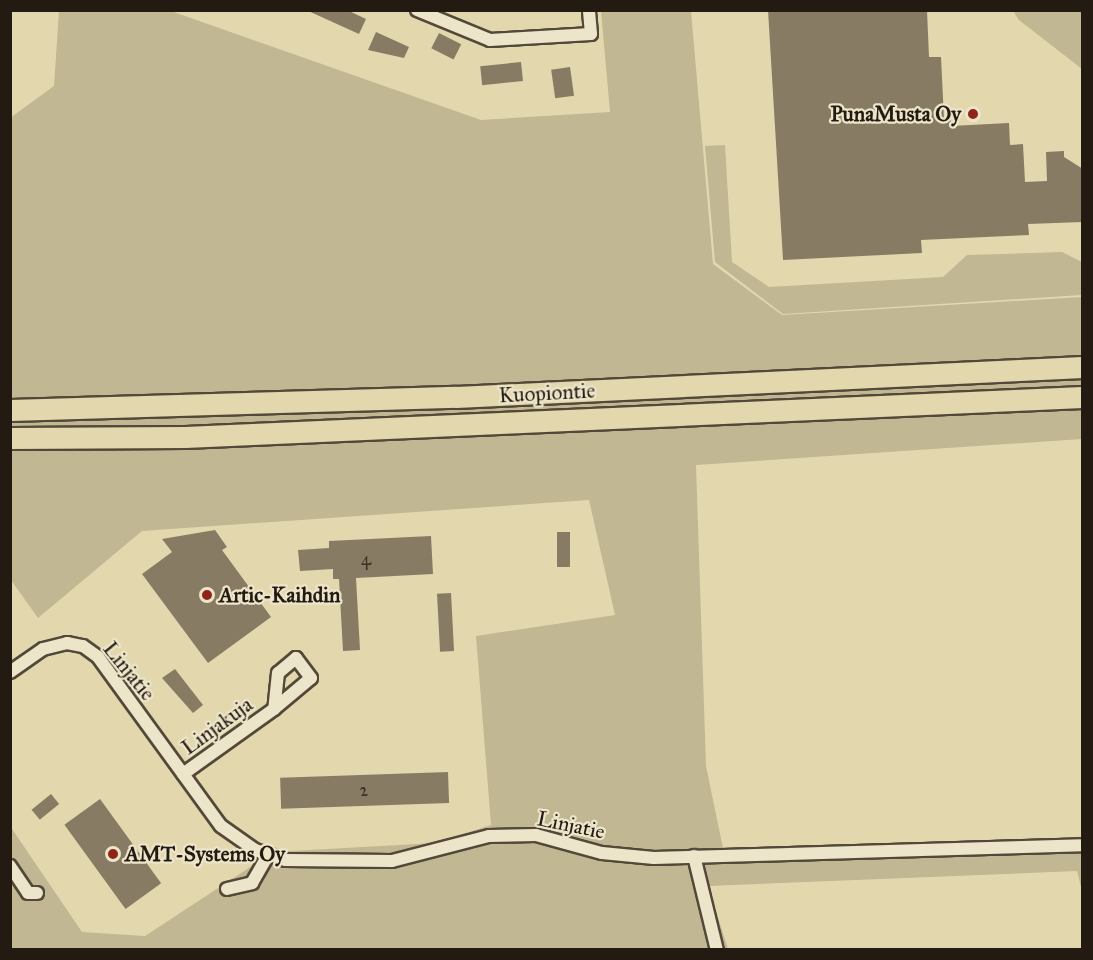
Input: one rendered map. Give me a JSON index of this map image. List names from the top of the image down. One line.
{"streets":{"highway":["Kuopiontie"],"street":["Linjatie","Linjakuja"]},"crossings":[["Linjatie","Linjakuja"]],"places":["PunaMusta Oy","Artic-Kaihdin","AMT-Systems Oy"],"house_numbers":["4","2"]}
